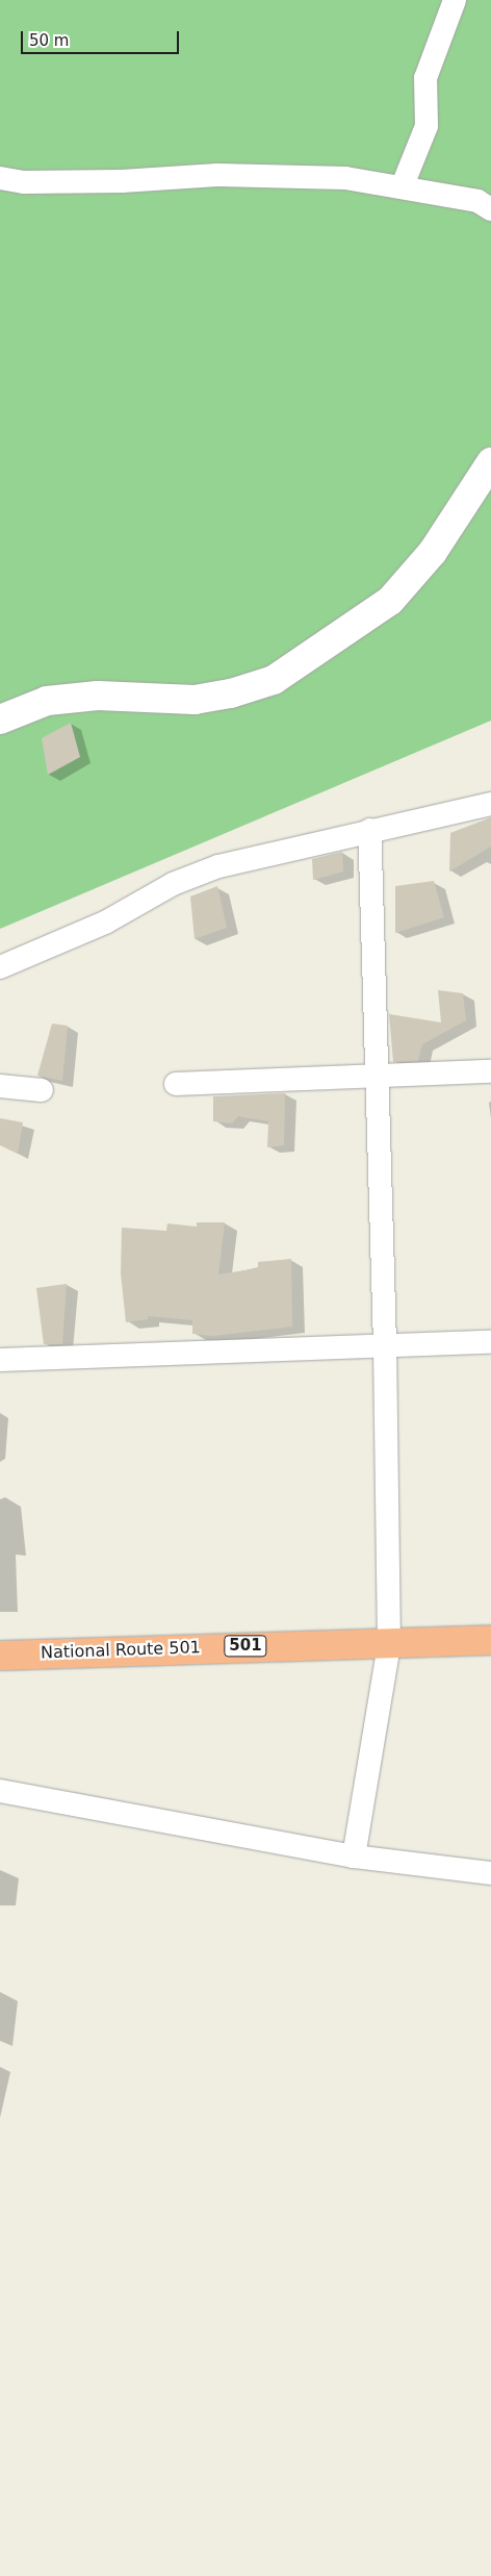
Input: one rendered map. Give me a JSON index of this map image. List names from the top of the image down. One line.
{"streets":{"highway":["501","National Route 501"]},"scale_bar":"50 m"}
